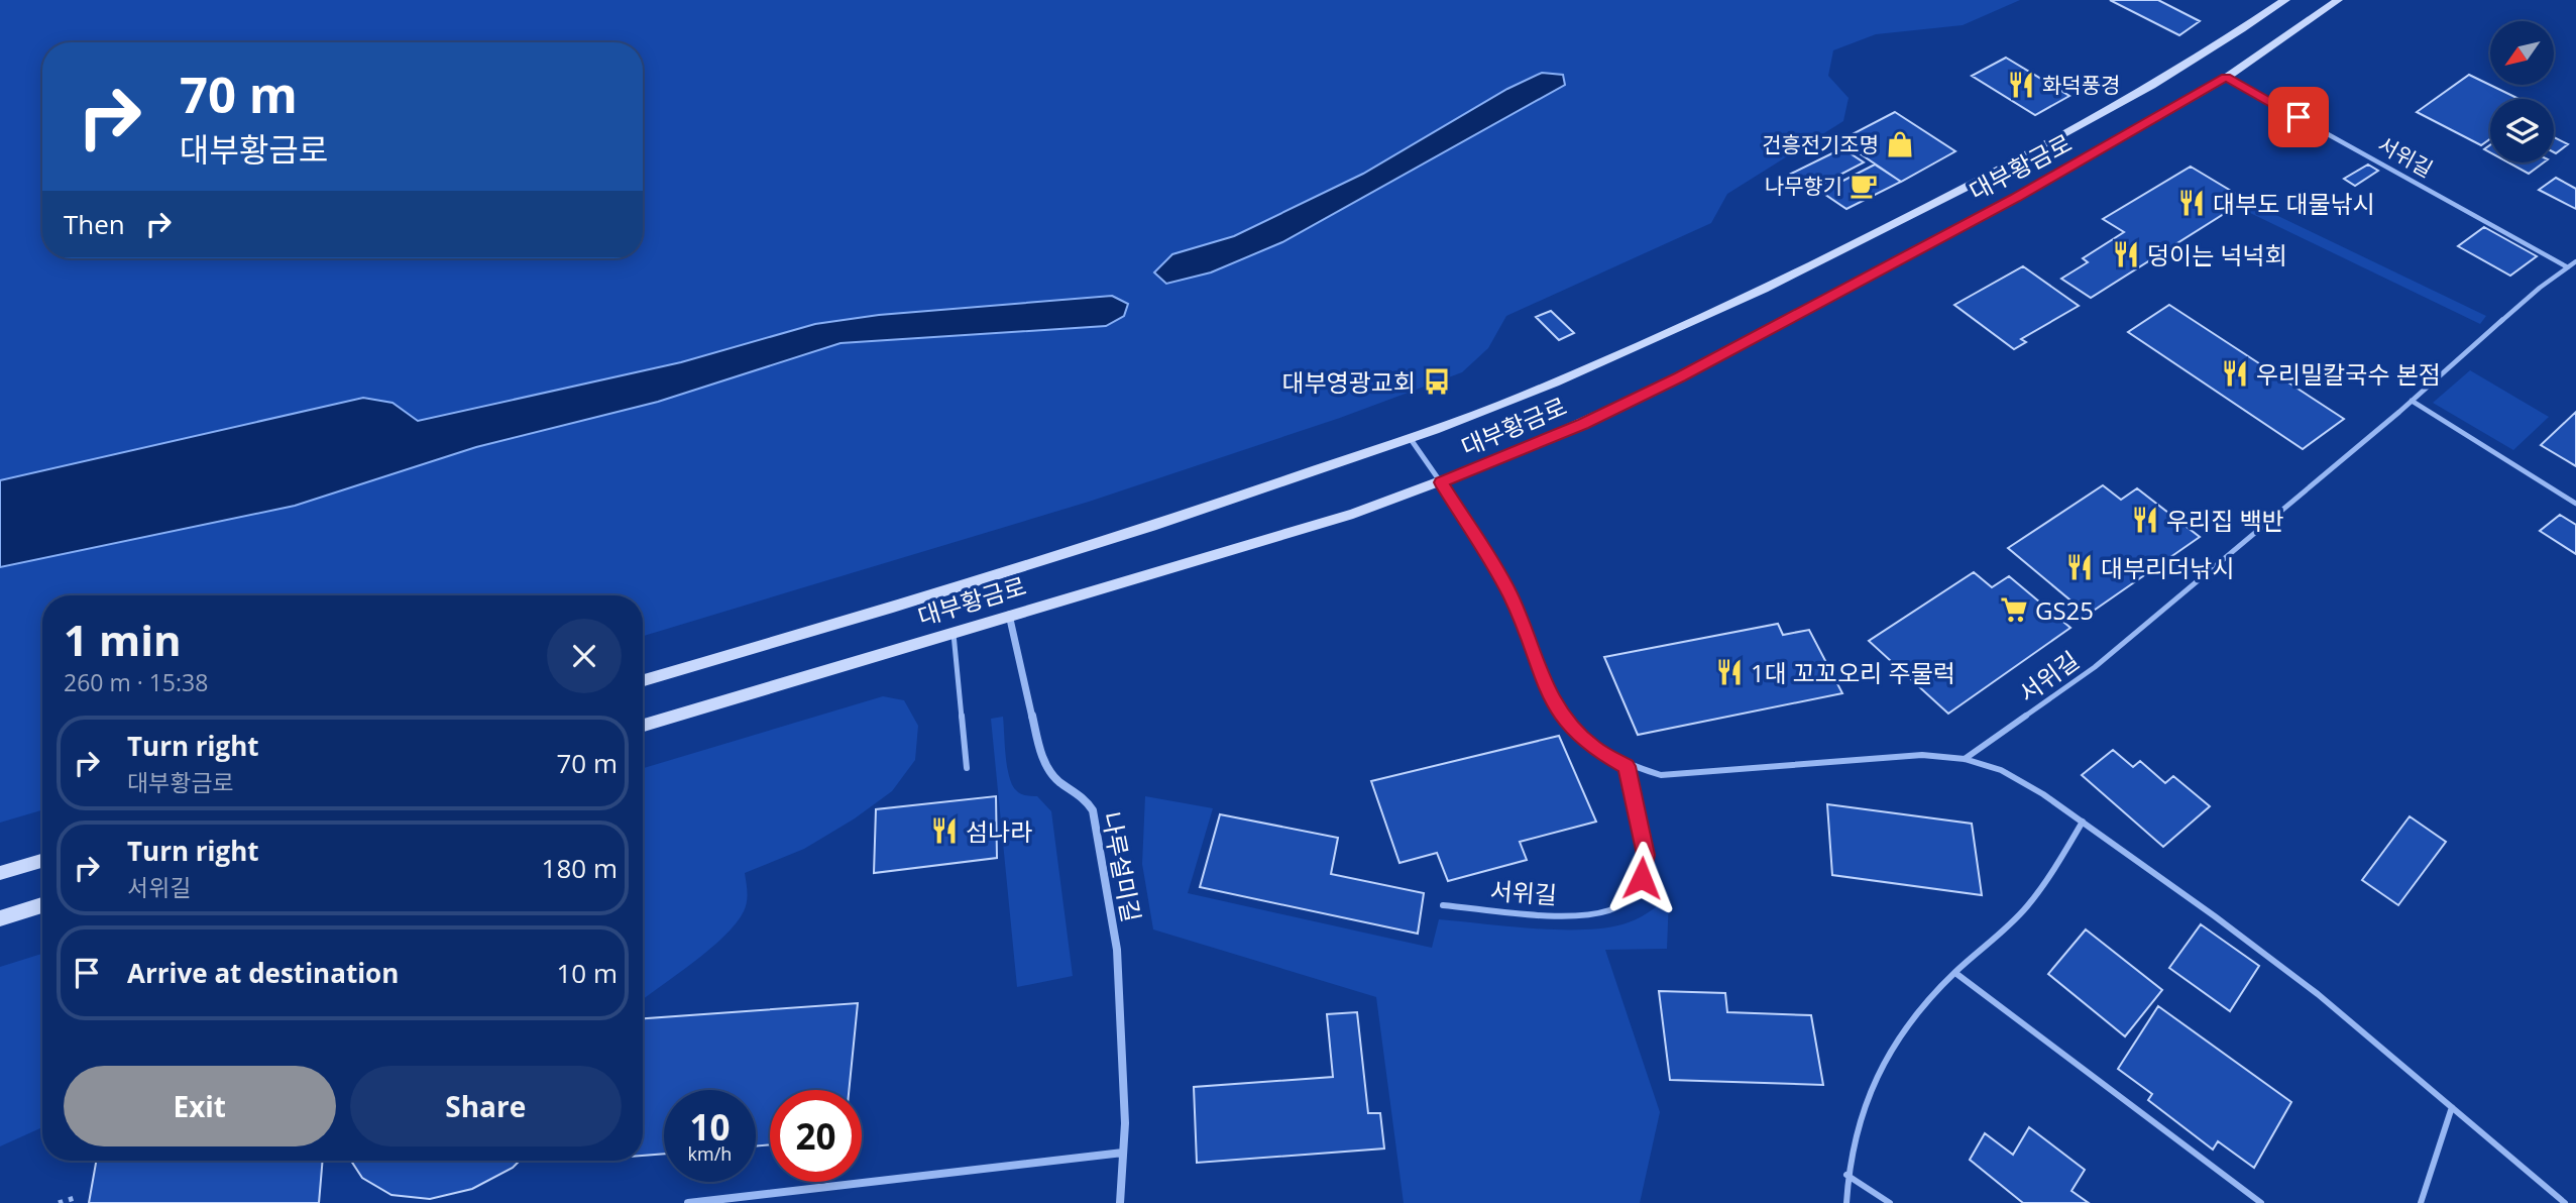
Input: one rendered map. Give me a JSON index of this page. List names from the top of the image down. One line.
{"streets":{"main road":["대부황금로"],"street":["나루설미길"],"lane":["서위길"]},"crossings":[["서위길","대부황금로"],["대부황금로","나루설미길"]],"places":{"restaurant":["화덕풍경","대부도 대물낚시","덩이는 넉넉회","우리밀칼국수 본점","우리집 백반","대부리더낚시","1대 꼬꼬오리 주물럭","섬나라"],"shop":["건흥전기조명"],"cafe":["나무향기"],"bus stop":["대부영광교회"],"supermarket":["GS25"]},"north":"bottom left","page":{"turn":["70 m","대부황금로"],"then":"Then","heading":["1 min","260 m · 15:38"],"list":[{"name":"Turn right","note":"대부황금로","value":"70 m"},{"name":"Turn right","note":"서위길","value":"180 m"},{"name":"Arrive at destination","value":"10 m"}],"buttons":["Exit","Share"],"speed":"10 km/h","limit":"20"}}
